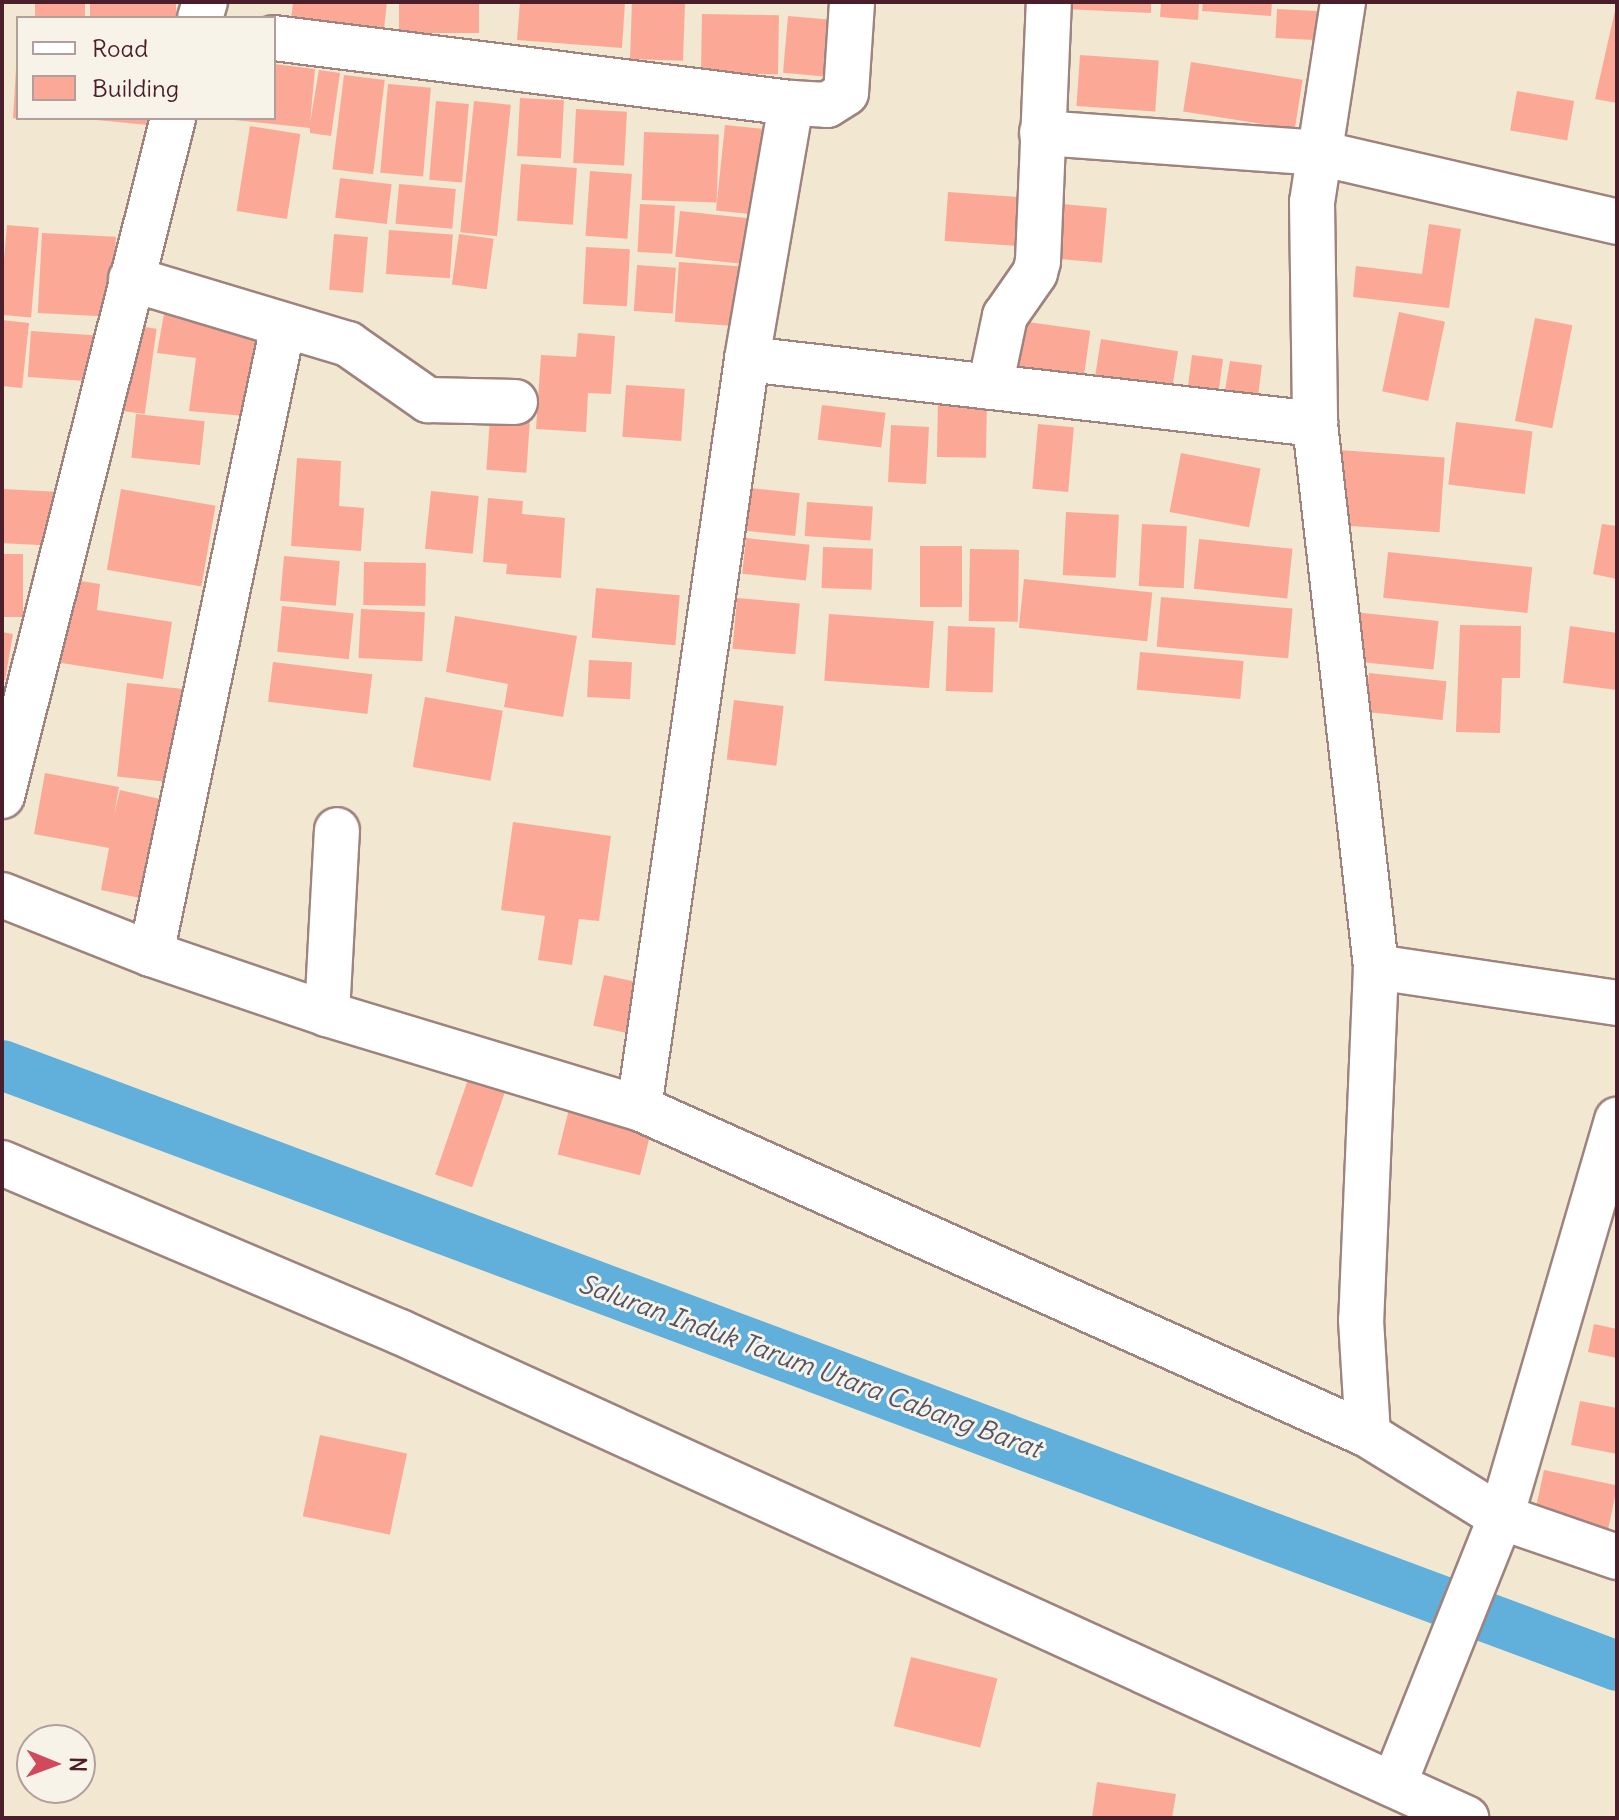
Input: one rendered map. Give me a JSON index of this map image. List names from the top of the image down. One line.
{"water":["Saluran Induk Tarum Utara Cabang Barat"],"legend":["Road","Building"],"north":"right"}
